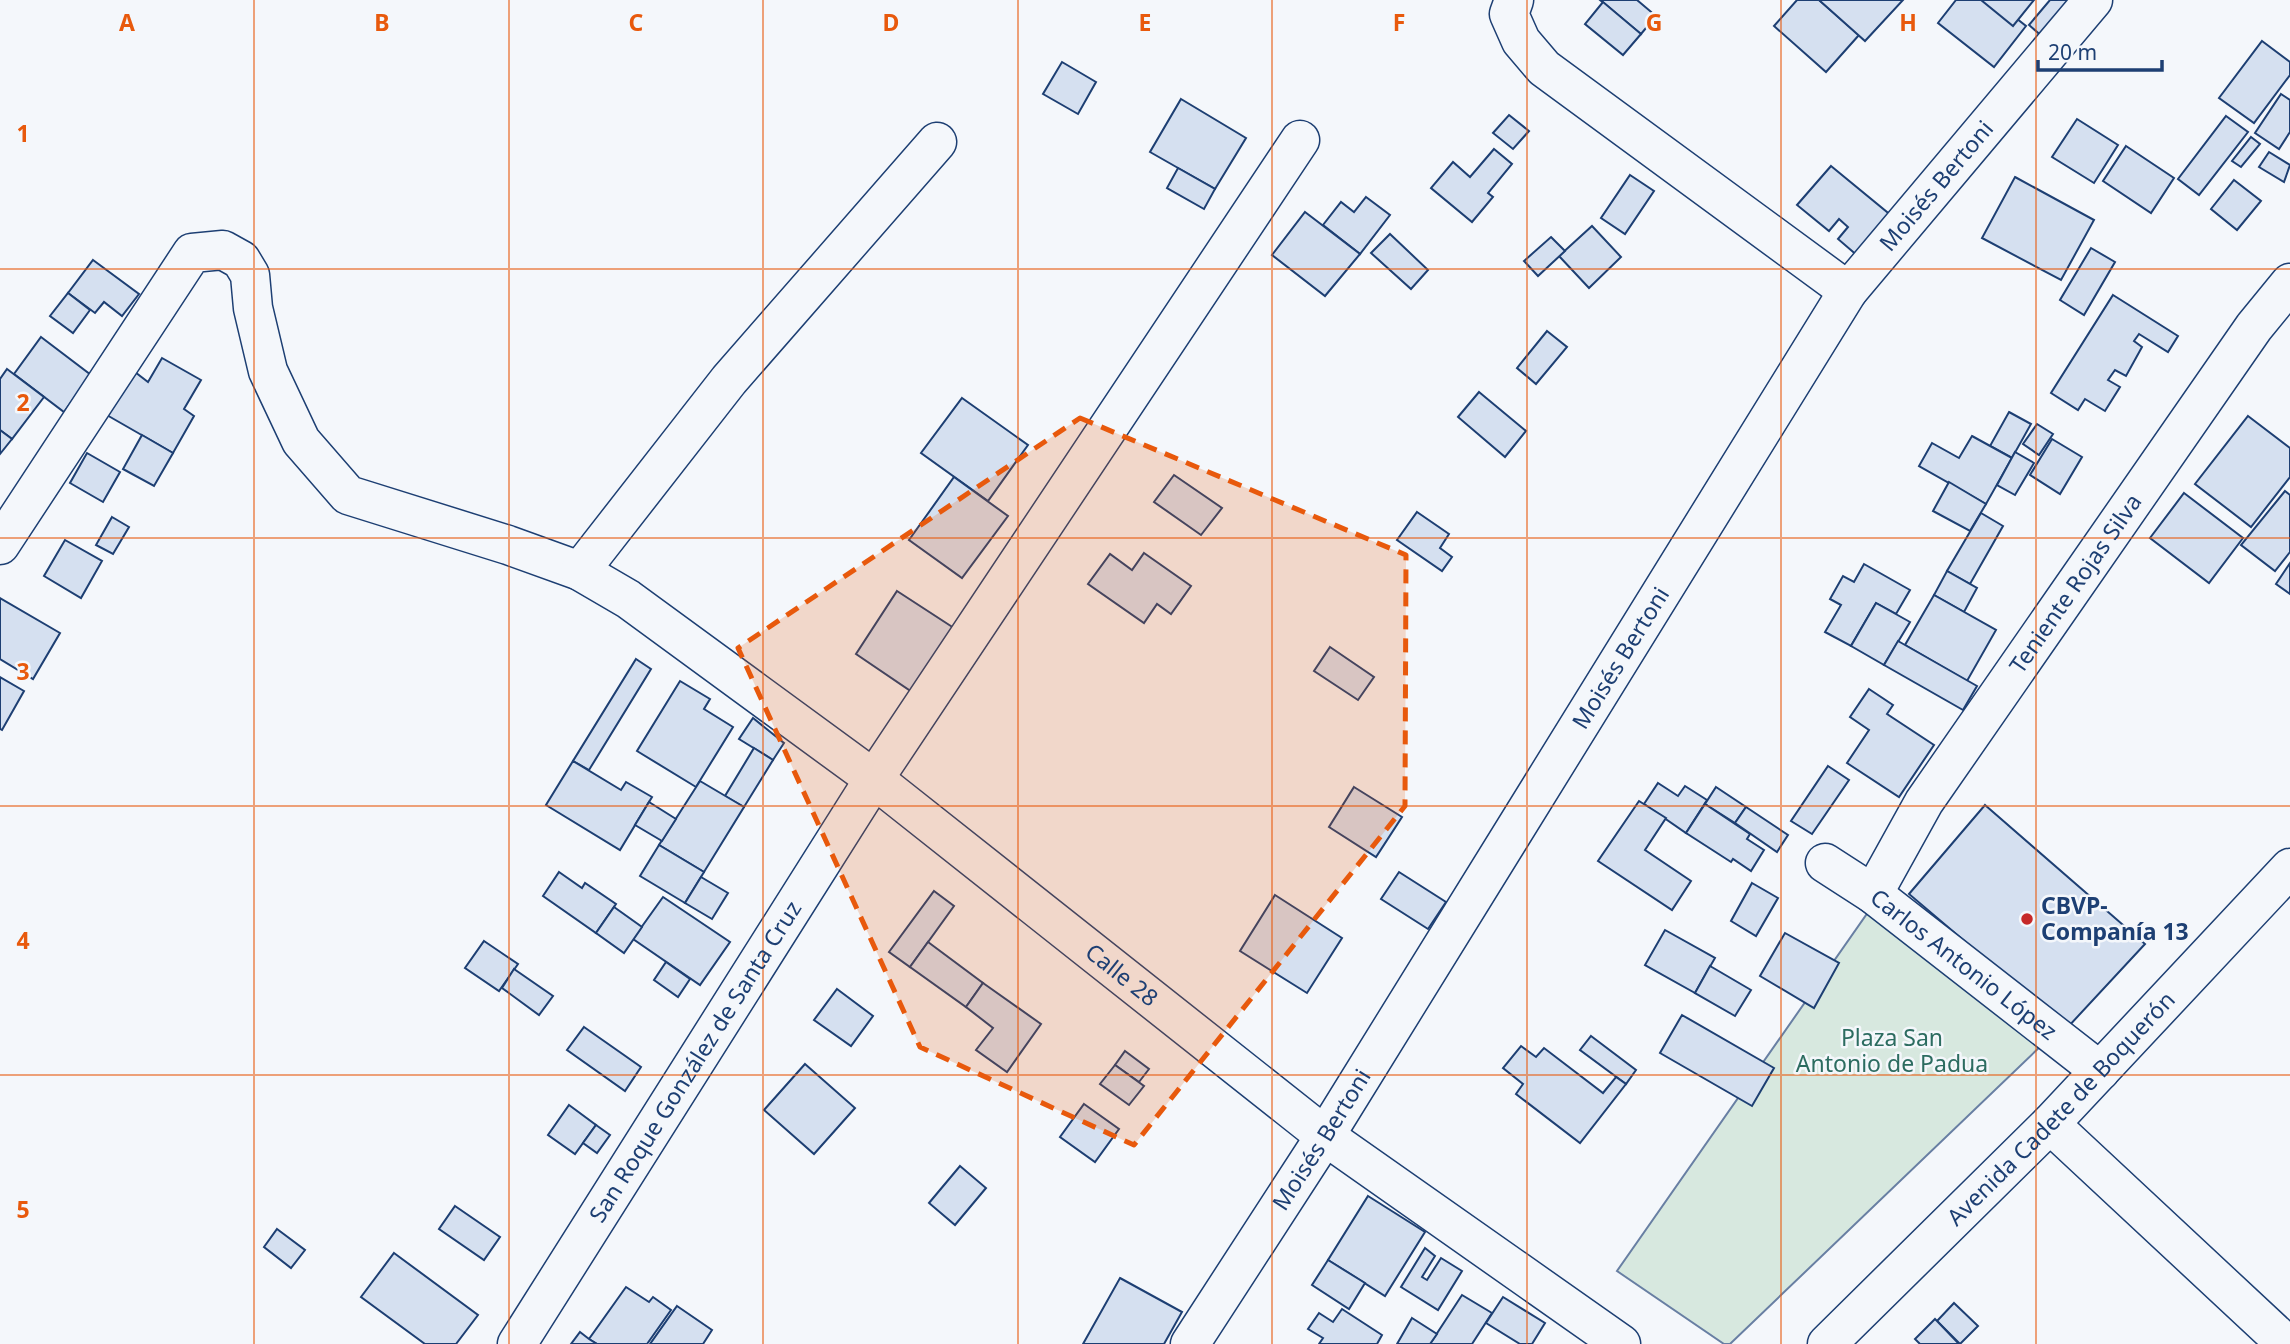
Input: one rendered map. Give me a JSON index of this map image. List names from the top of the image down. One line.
{"streets":{"street":["Moisés Bertoni","Teniente Rojas Silva","Carlos Antonio López","Calle 28","San Roque González de Santa Cruz","Avenida Cadete de Boquerón"]},"crossings":[["Moisés Bertoni","Calle 28"],["Teniente Rojas Silva","Carlos Antonio López"],["Carlos Antonio López","Avenida Cadete de Boquerón"],["Calle 28","San Roque González de Santa Cruz"]],"parks":["Plaza San Antonio de Padua"],"places":["CBVP- Companía 13"],"scale_bar":"20 m","grid":{"columns":["A","B","C","D","E","F","G","H"],"rows":["1","2","3","4","5"]}}
